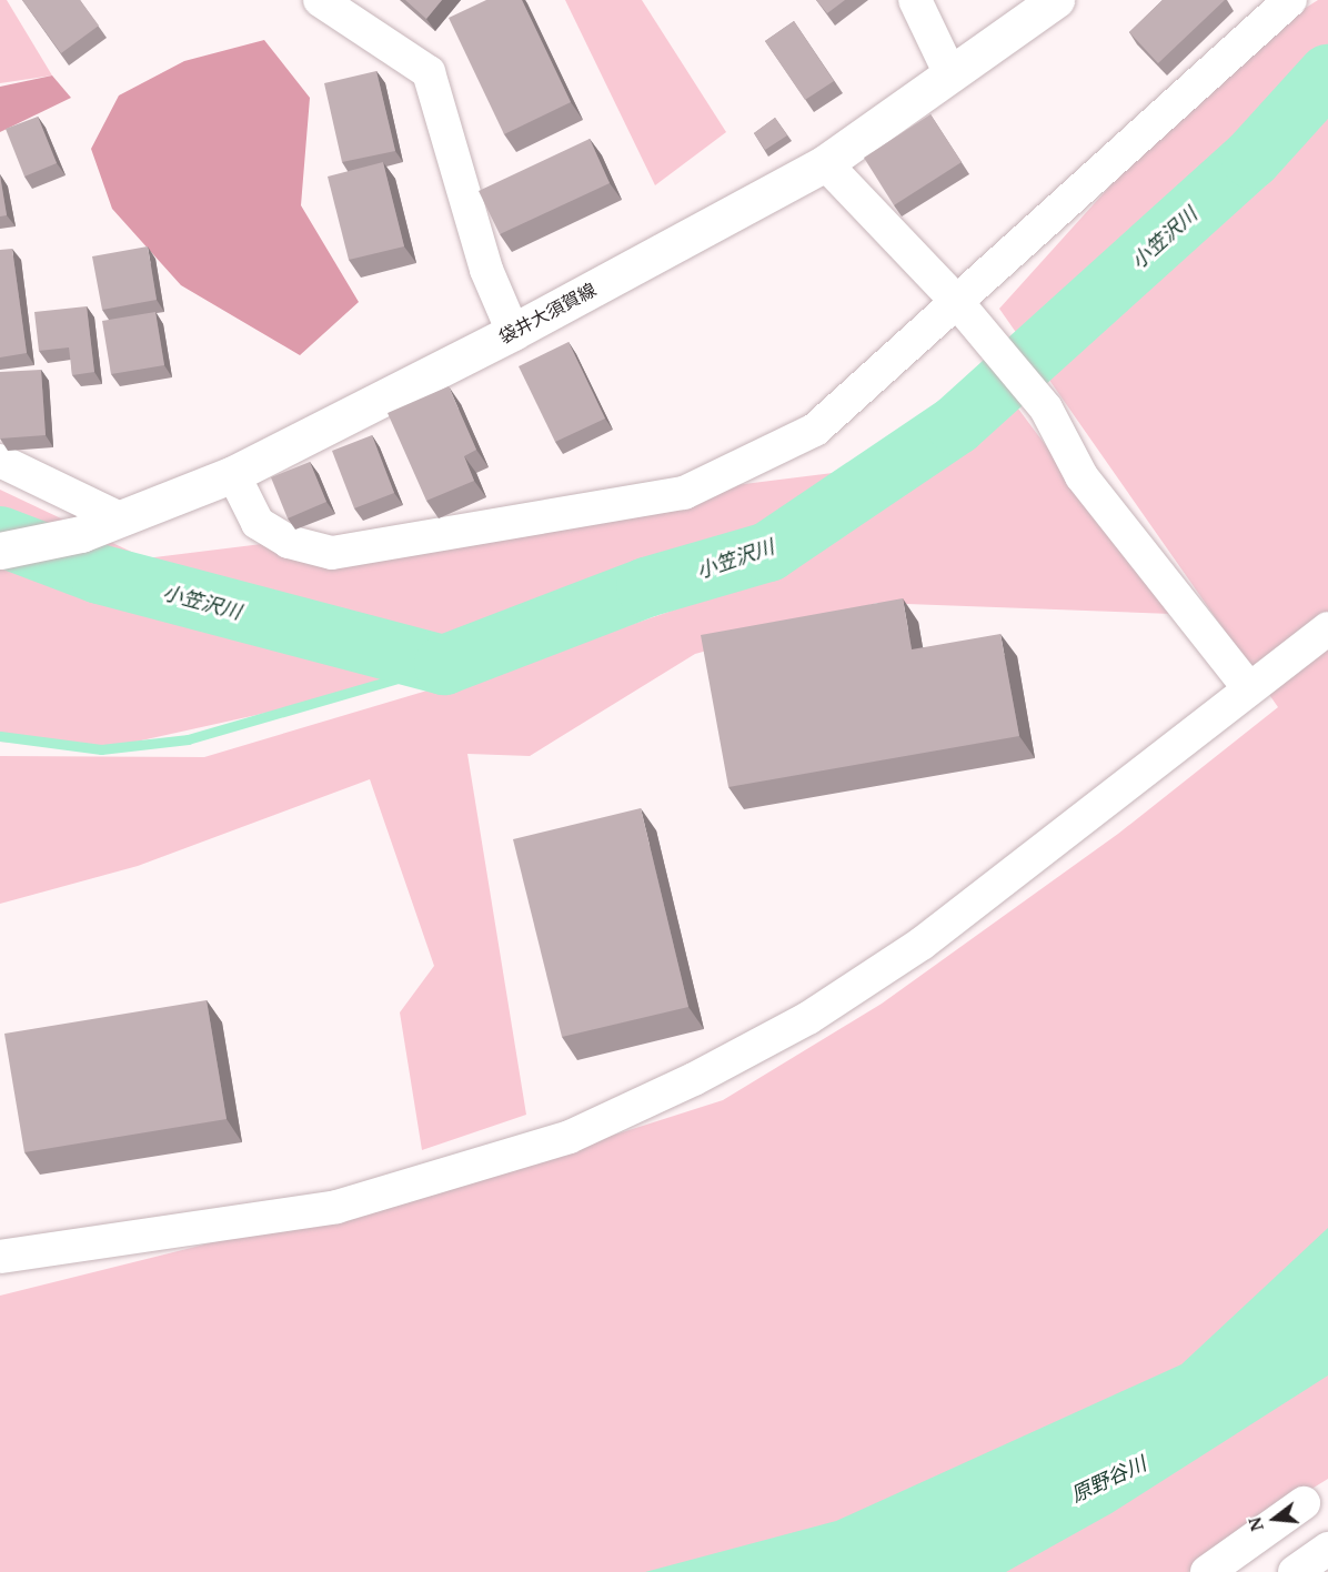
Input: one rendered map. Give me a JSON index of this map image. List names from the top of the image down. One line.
{"streets":{"main road":["袋井大須賀線"]},"water":["小笠沢川","原野谷川"],"north":"left"}
